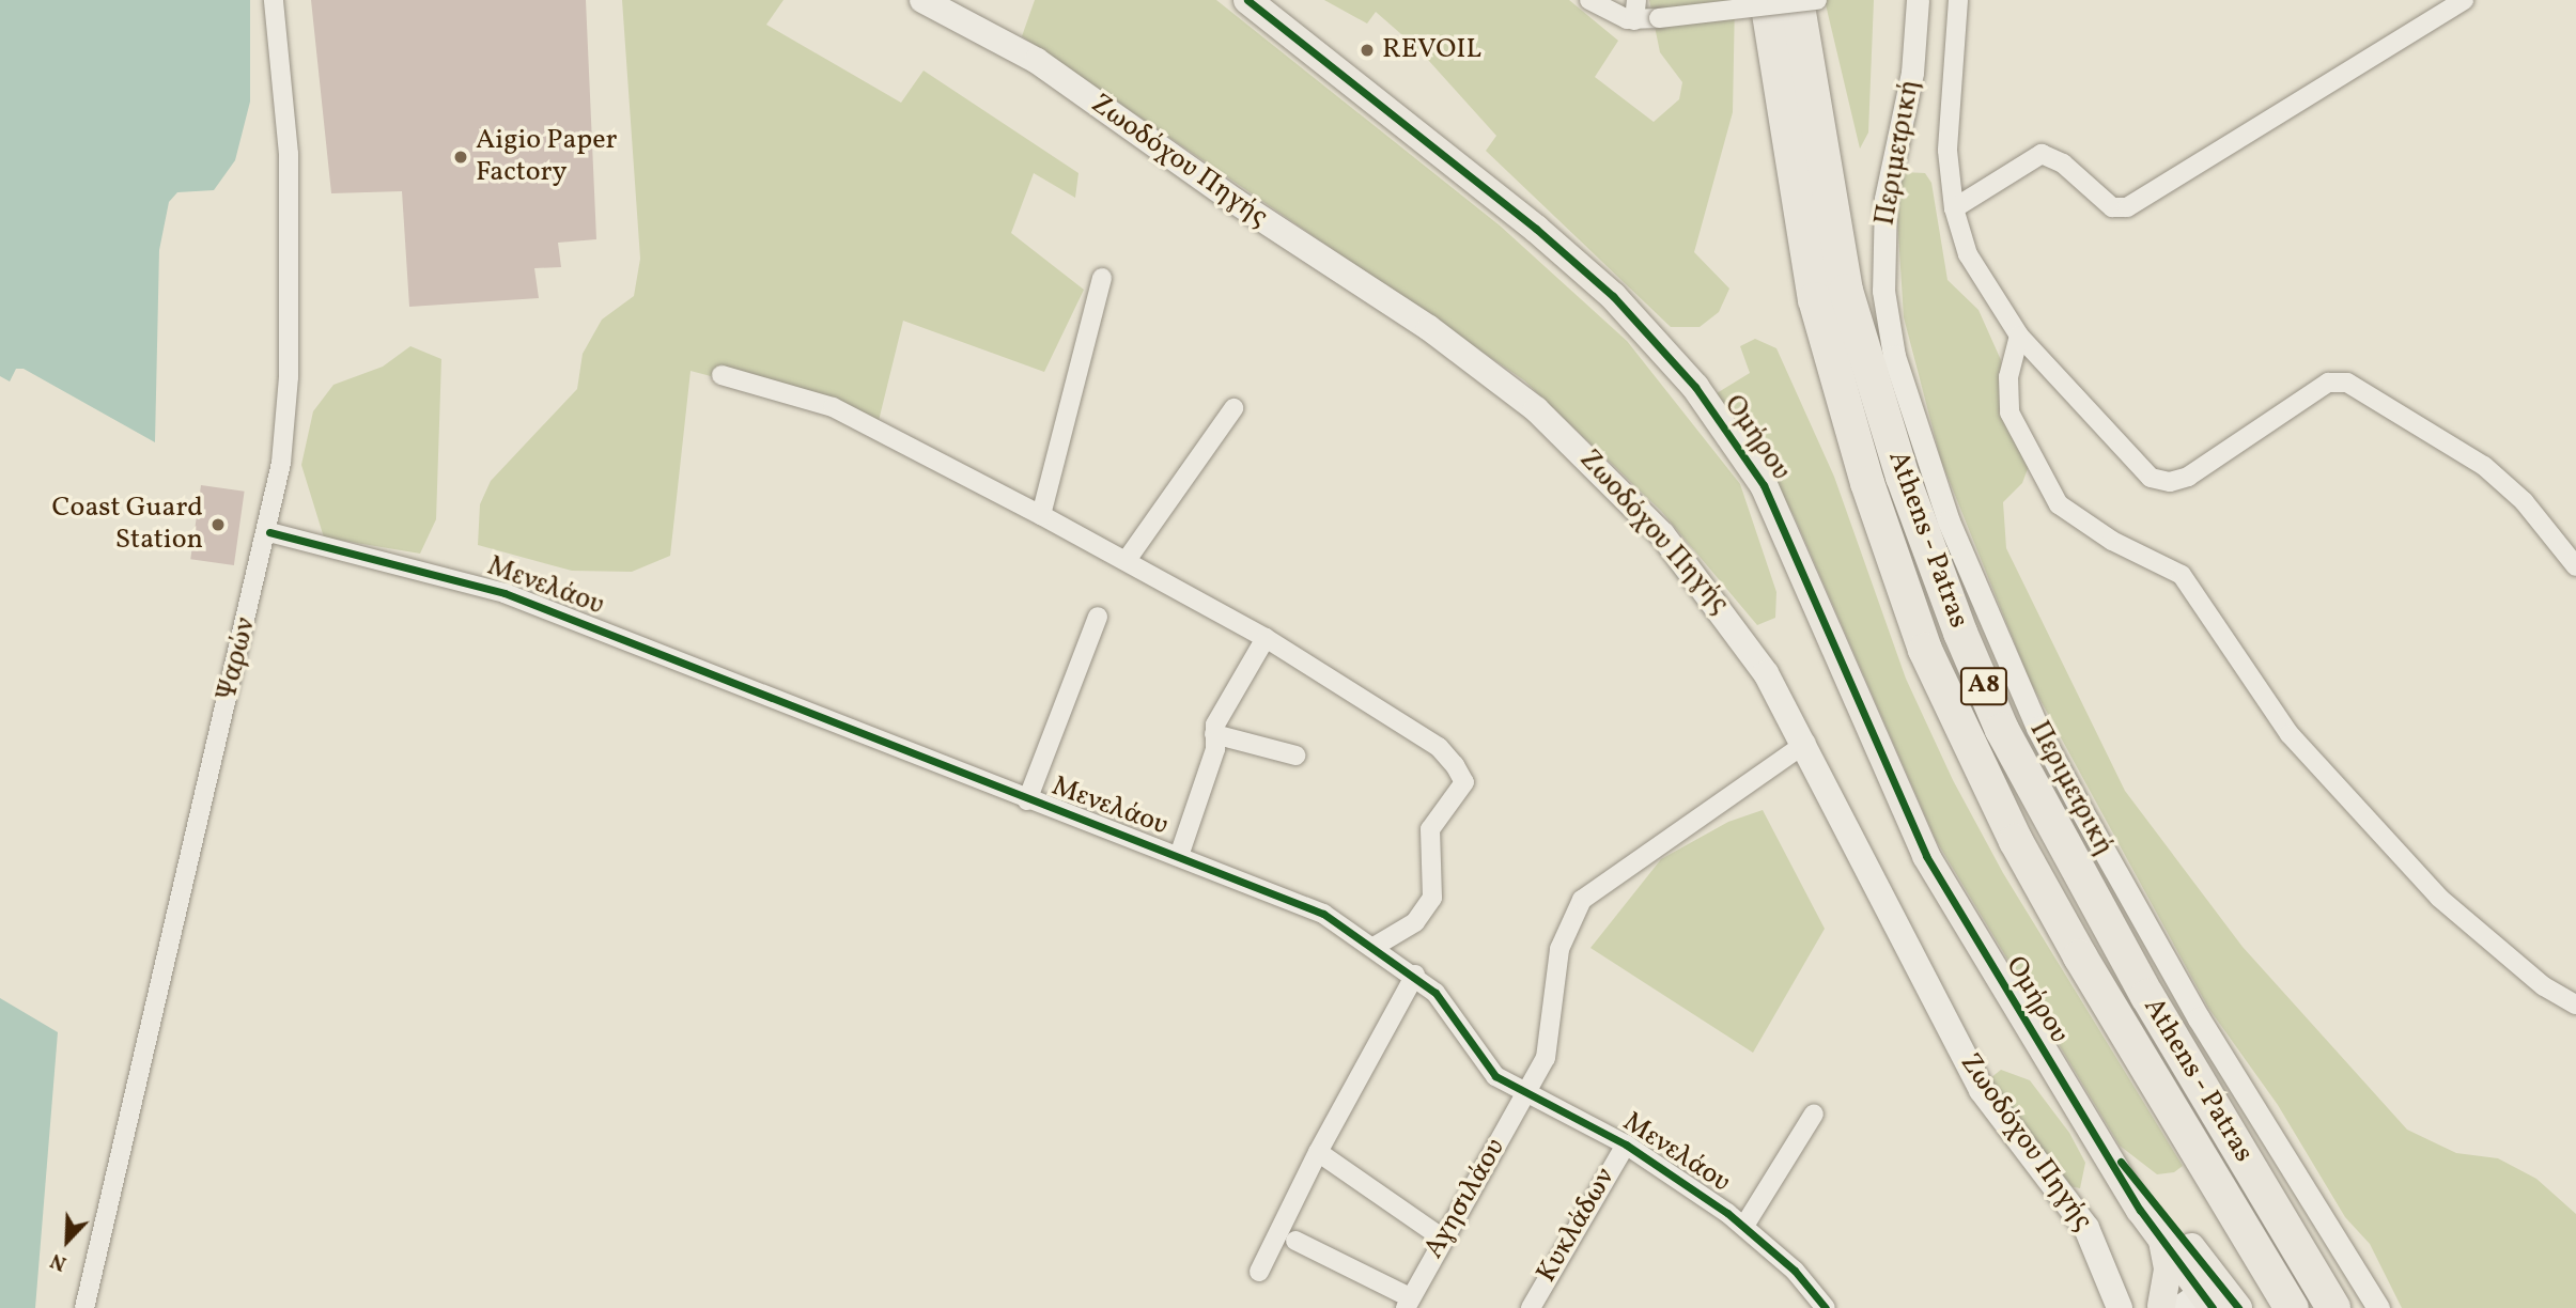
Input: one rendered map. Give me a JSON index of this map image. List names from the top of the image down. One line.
{"streets":{"highway":["Athens - Patras","Α8"],"main road":["Ζωοδόχου Πηγής","Ομήρου"],"street":["Περιμετρική","Μενελάου","Ψαρών","Αγησιλάου","Κυκλάδων"]},"crossings":[["Ζωοδόχου Πηγής","Αγησιλάου"],["Μενελάου","Ψαρών"],["Μενελάου","Αγησιλάου"],["Μενελάου","Κυκλάδων"]],"places":["REVOIL","Aigio Paper Factory","Coast Guard Station"],"north":"bottom left"}
